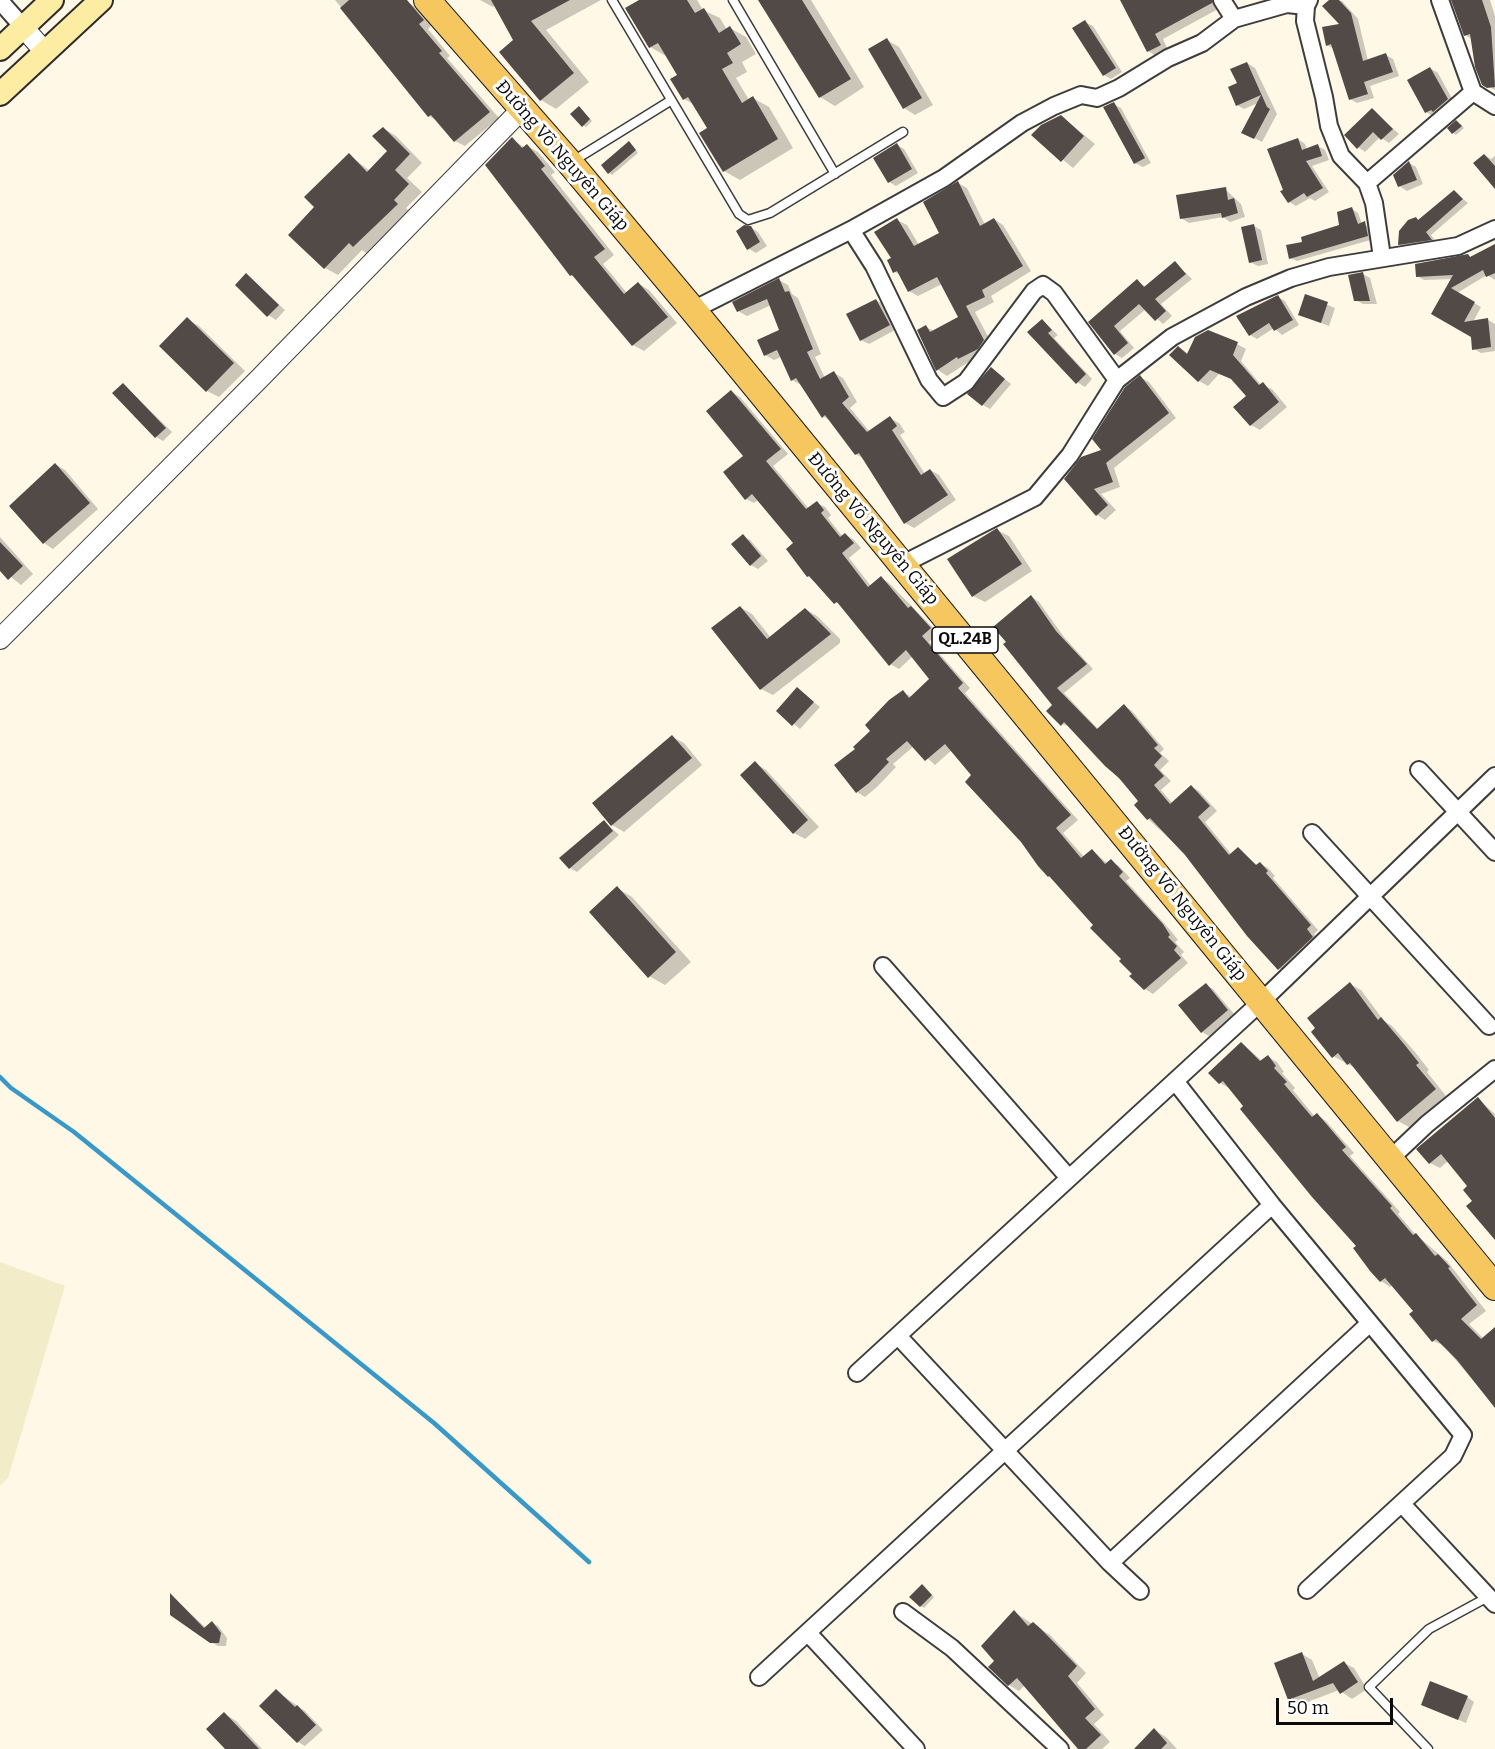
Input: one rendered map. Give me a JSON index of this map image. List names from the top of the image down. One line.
{"streets":{"main road":["Đường Võ Nguyên Giáp","QL.24B"]},"scale_bar":"50 m"}
